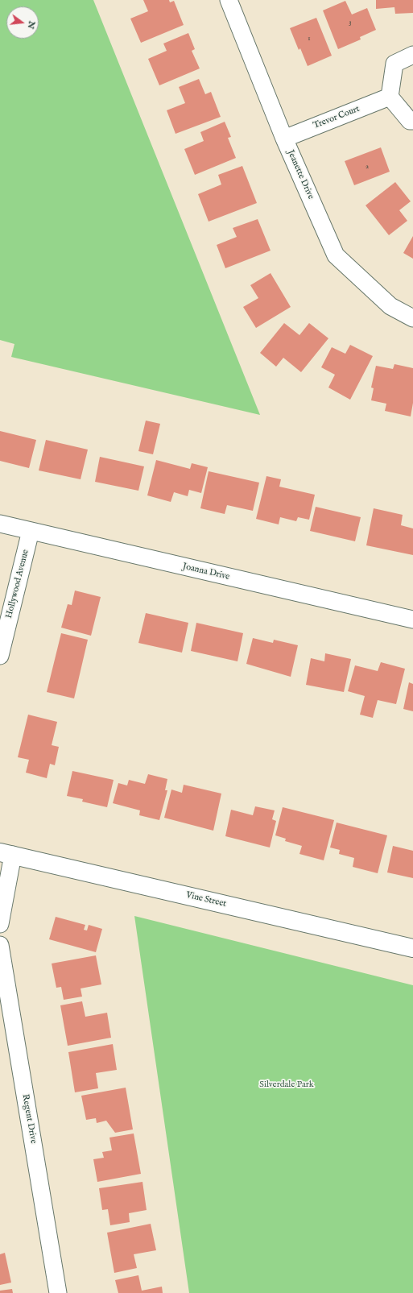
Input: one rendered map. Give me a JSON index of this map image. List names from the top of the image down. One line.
{"streets":{"street":["Trevor Court","Jeanette Drive","Joanna Drive","Hollywood Avenue","Vine Street","Regent Drive"]},"crossings":[["Trevor Court","Jeanette Drive"],["Joanna Drive","Hollywood Avenue"]],"parks":["Silverdale Park"],"house_numbers":["3","1","2"],"north":"right"}
